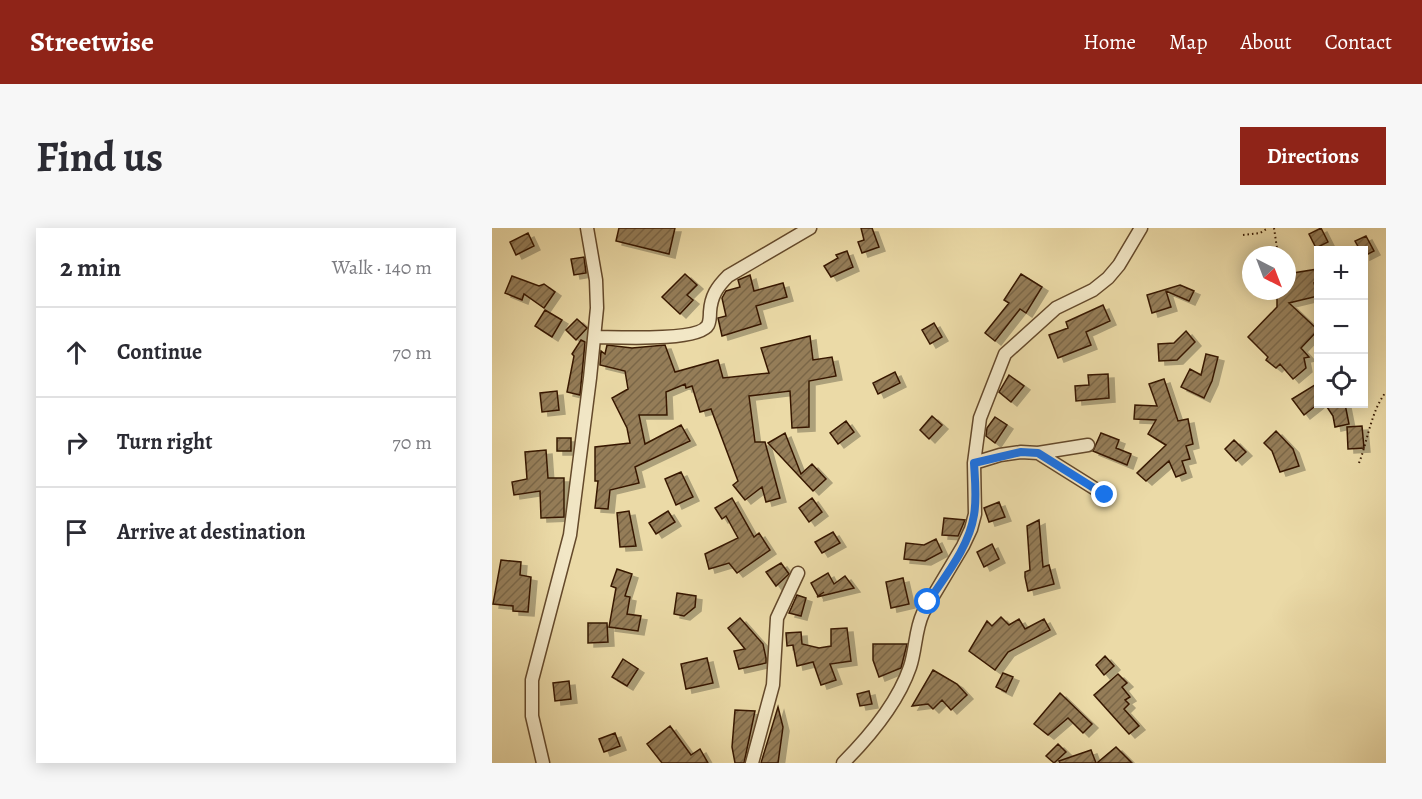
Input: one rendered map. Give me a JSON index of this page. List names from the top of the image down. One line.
{"north":"bottom right","page":{"header":"Streetwise","nav":["Home","Map","About","Contact"],"buttons":"Directions","title":"Find us","heading":["2 min","Walk · 140 m"],"map_buttons":["+","−"],"list":[["Continue","70 m"],["Turn right","70 m"],"Arrive at destination"]}}
